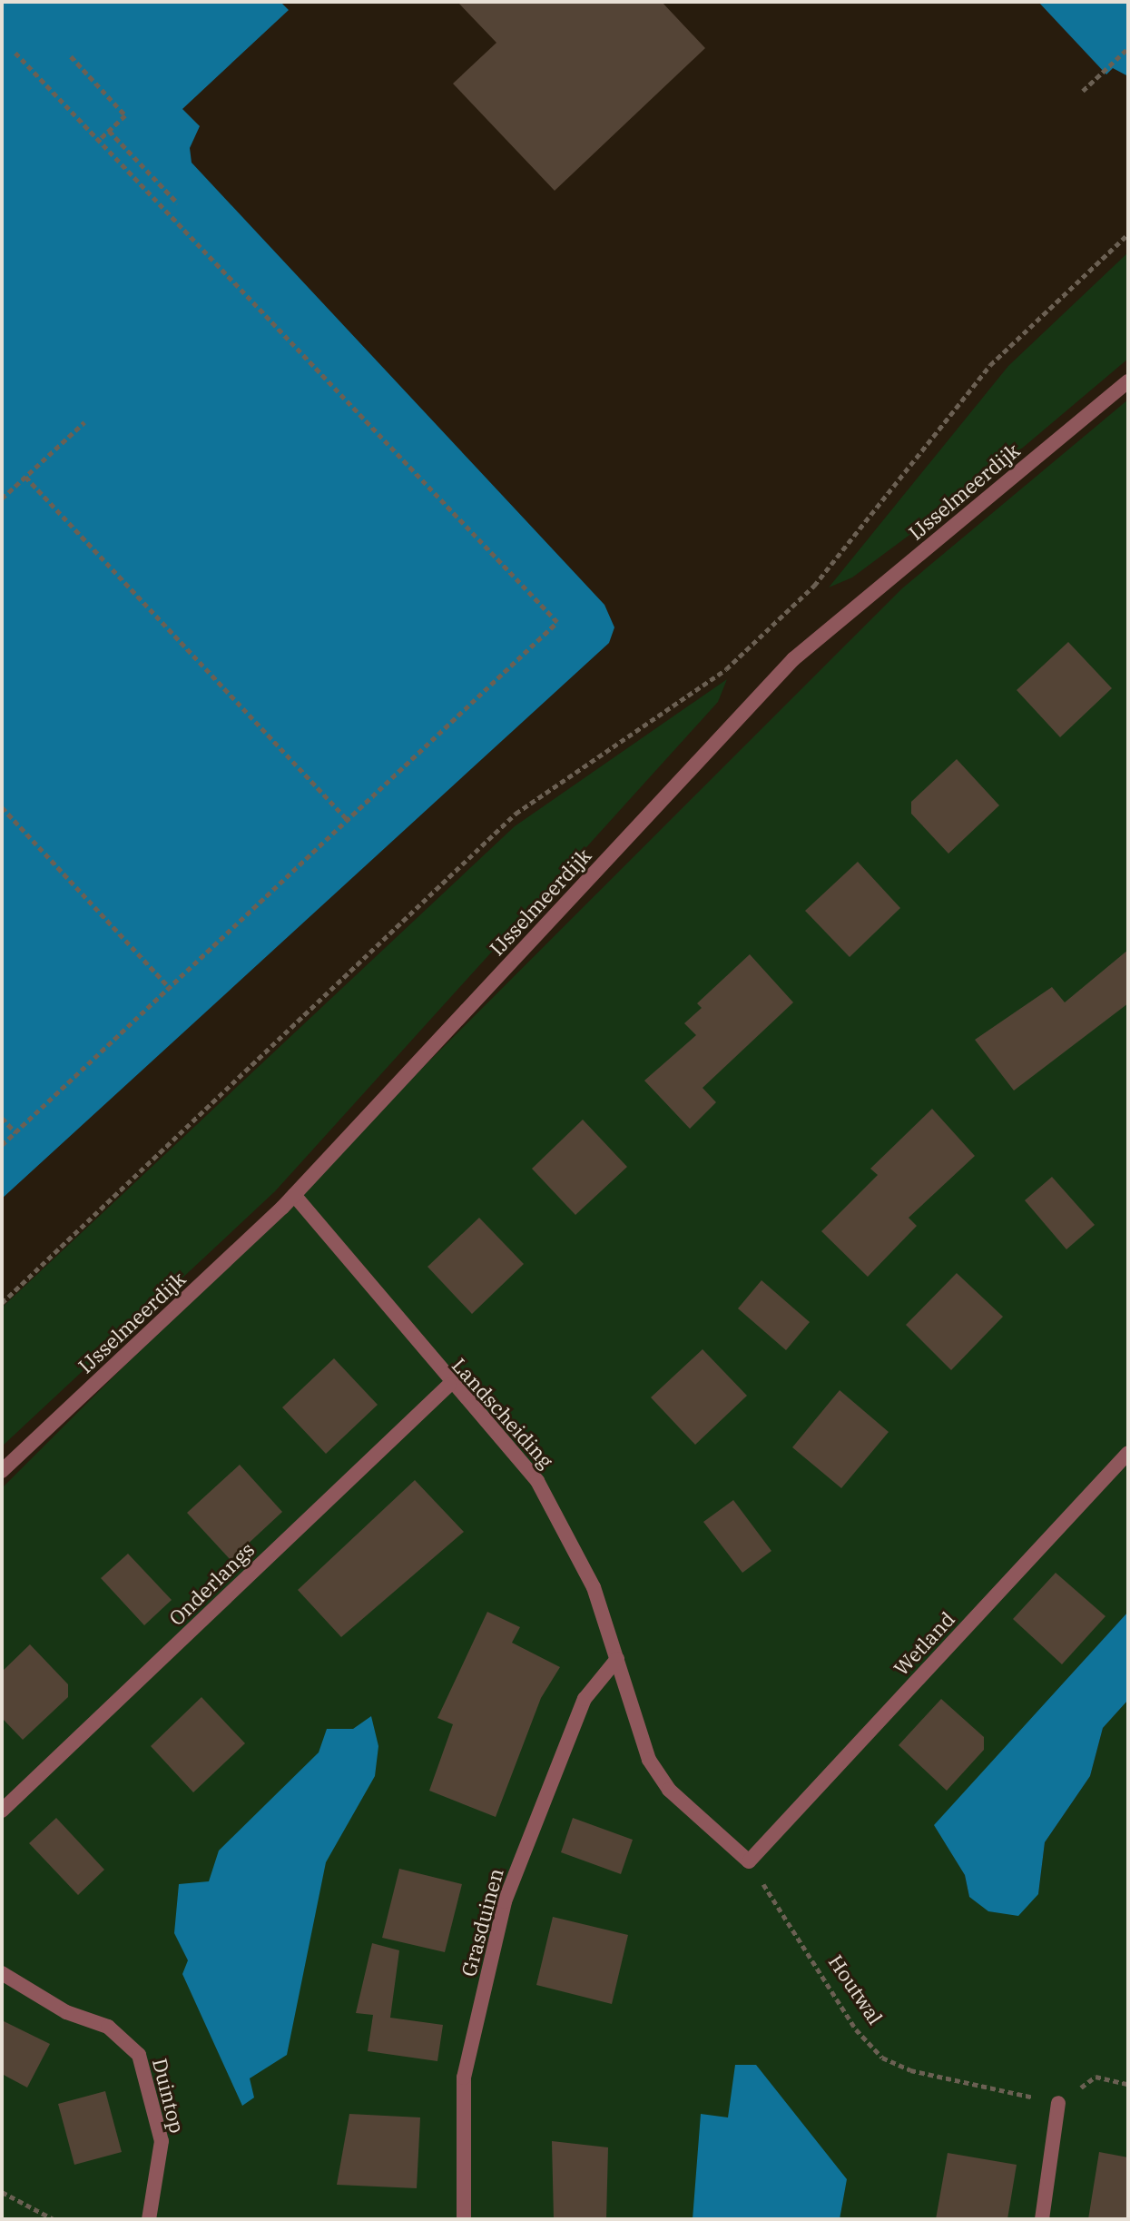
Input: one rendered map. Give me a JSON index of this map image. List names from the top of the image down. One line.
{"streets":{"street":["IJsselmeerdijk","Landscheiding","Onderlangs","Wetland","Grasduinen","Duintop"],"path":["Houtwal"]},"crossings":[["IJsselmeerdijk","Landscheiding"],["Landscheiding","Onderlangs"],["Landscheiding","Wetland"],["Landscheiding","Grasduinen"],["Landscheiding","Houtwal"],["Wetland","Houtwal"]]}
